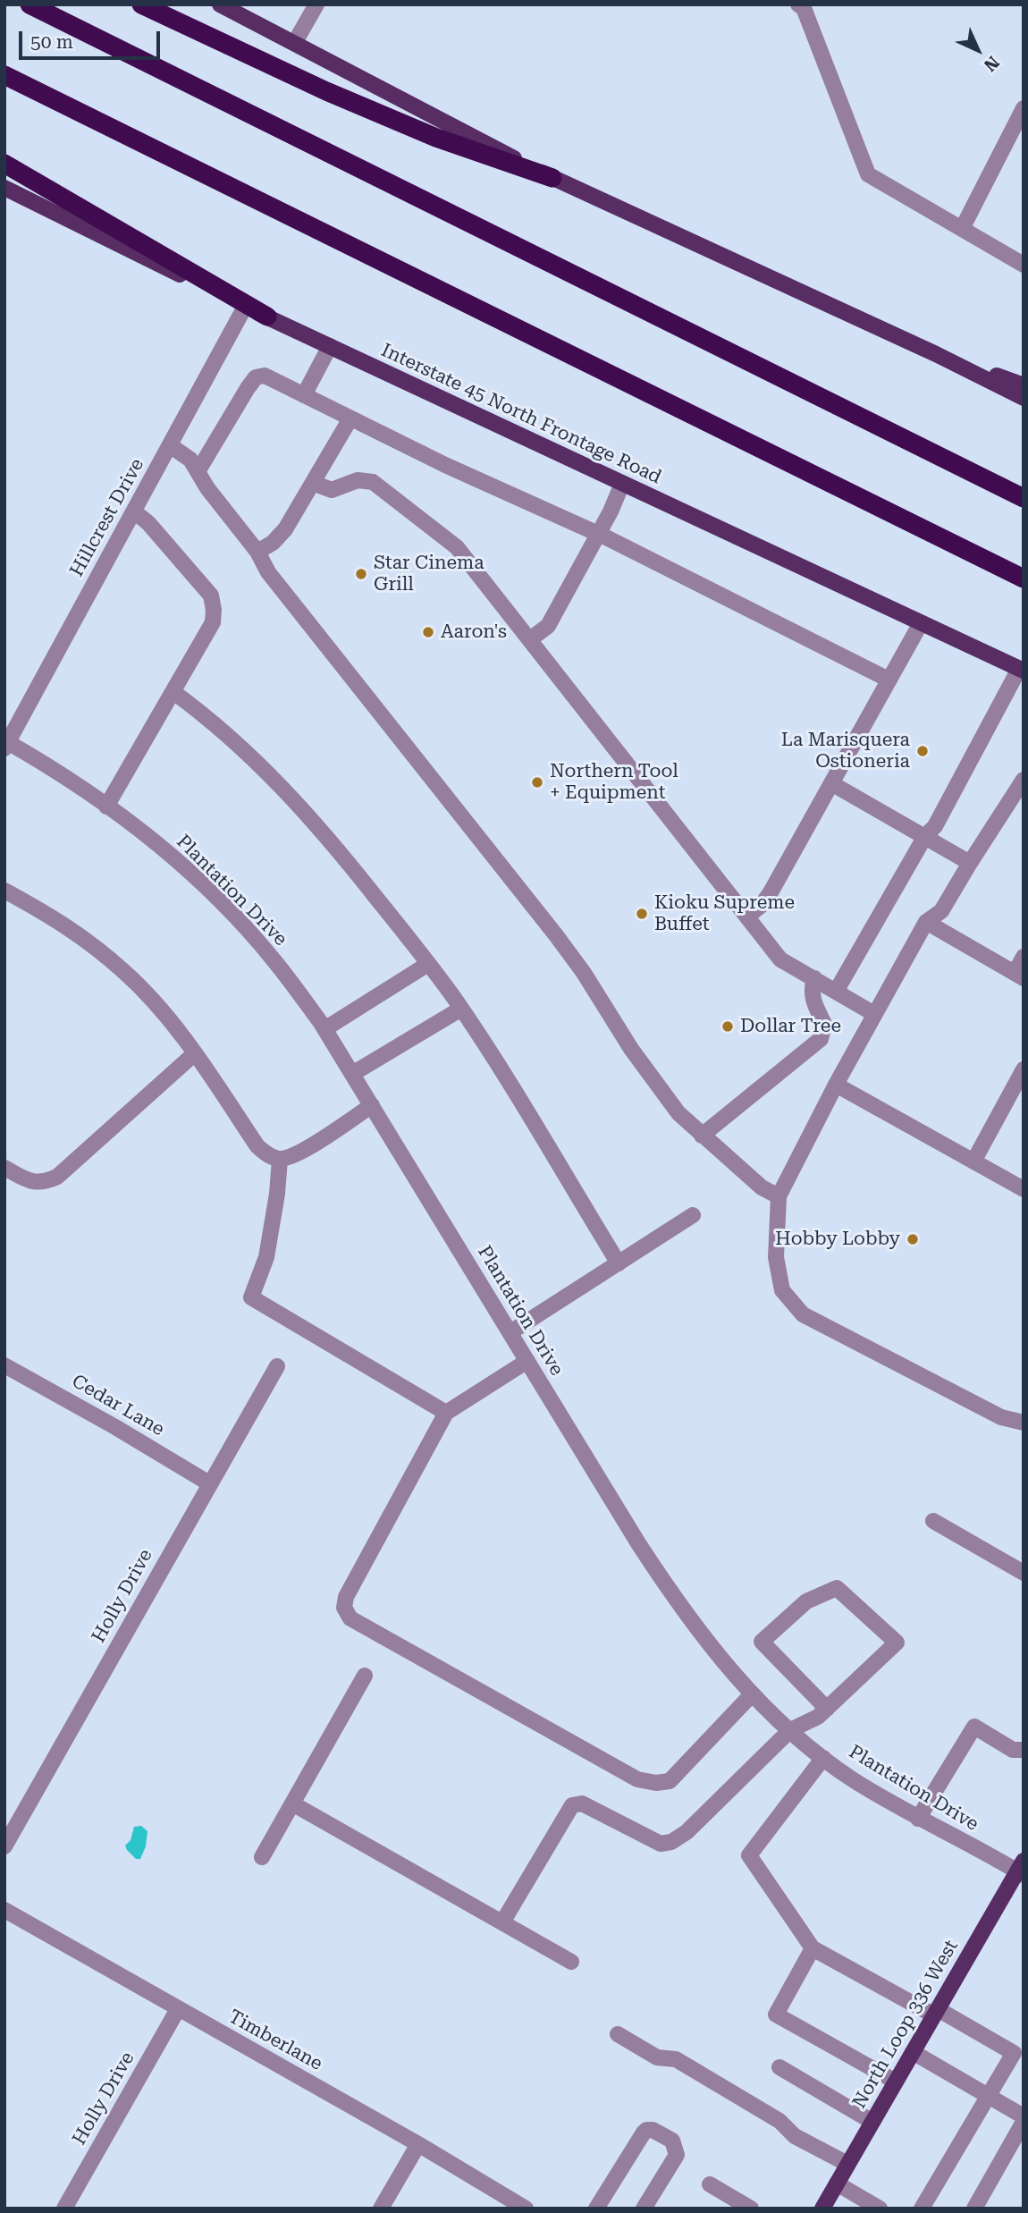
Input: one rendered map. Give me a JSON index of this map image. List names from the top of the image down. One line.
{"streets":{"main road":["Interstate 45 North Frontage Road","North Loop 336 West"],"street":["Hillcrest Drive","Plantation Drive","Cedar Lane","Holly Drive","Timberlane"]},"crossings":[["Interstate 45 North Frontage Road","Hillcrest Drive"],["Hillcrest Drive","Plantation Drive"],["Plantation Drive","North Loop 336 West"],["Cedar Lane","Holly Drive"],["Holly Drive","Timberlane"]],"places":["Star Cinema Grill","Aaron's","La Marisquera Ostioneria","Northern Tool + Equipment","Kioku Supreme Buffet","Dollar Tree","Hobby Lobby"],"scale_bar":"50 m","north":"bottom right"}
